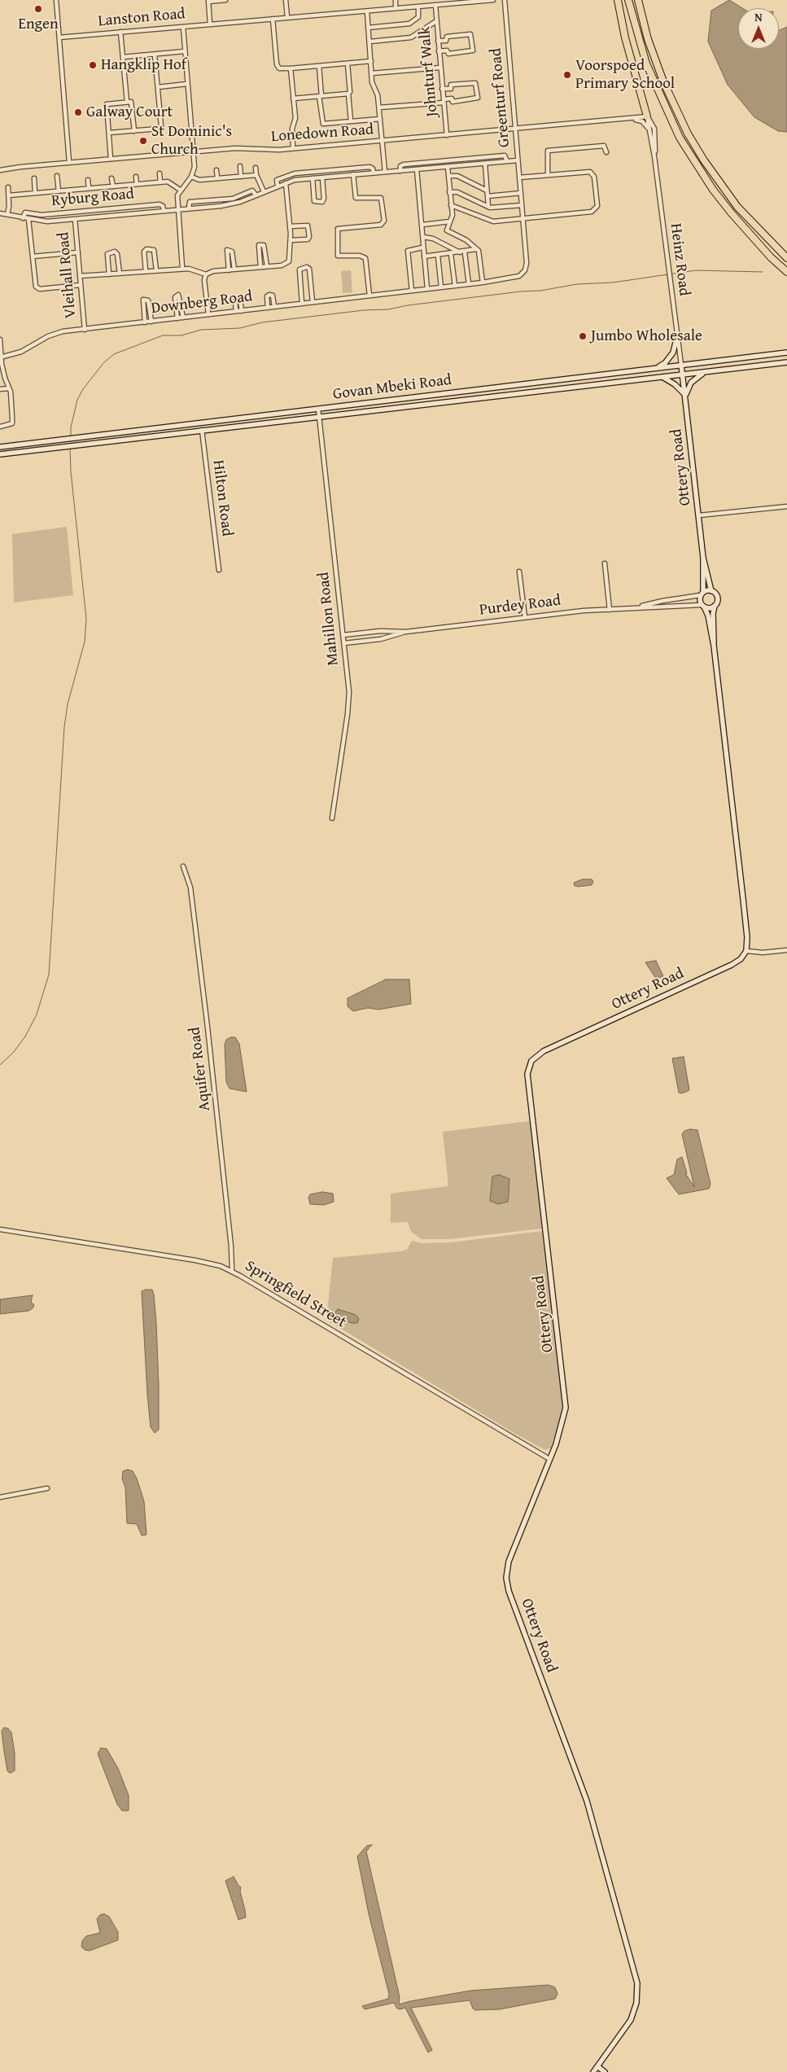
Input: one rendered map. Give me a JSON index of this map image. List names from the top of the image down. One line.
{"streets":{"street":["Lanston Road","Johnturf Walk","Greenturf Road","Lonedown Road","Ryburg Road","Heinz Road","Vleihall Road","Downberg Road","Govan Mbeki Road","Ottery Road","Hilton Road","Purdey Road","Mahillon Road","Aquifer Road","Springfield Street"]},"crossings":[["Lanston Road","Johnturf Walk"],["Johnturf Walk","Lonedown Road"],["Greenturf Road","Lonedown Road"],["Greenturf Road","Ryburg Road"],["Greenturf Road","Downberg Road"],["Lonedown Road","Heinz Road"],["Ryburg Road","Vleihall Road"],["Heinz Road","Govan Mbeki Road"],["Heinz Road","Ottery Road"],["Vleihall Road","Downberg Road"],["Govan Mbeki Road","Ottery Road"],["Govan Mbeki Road","Hilton Road"],["Govan Mbeki Road","Mahillon Road"],["Ottery Road","Purdey Road"],["Ottery Road","Springfield Street"],["Purdey Road","Mahillon Road"],["Aquifer Road","Springfield Street"]],"places":["Engen","Hangklip Hof","Voorspoed Primary School","Galway Court","St Dominic's Church","Jumbo Wholesale"],"north":"top"}
